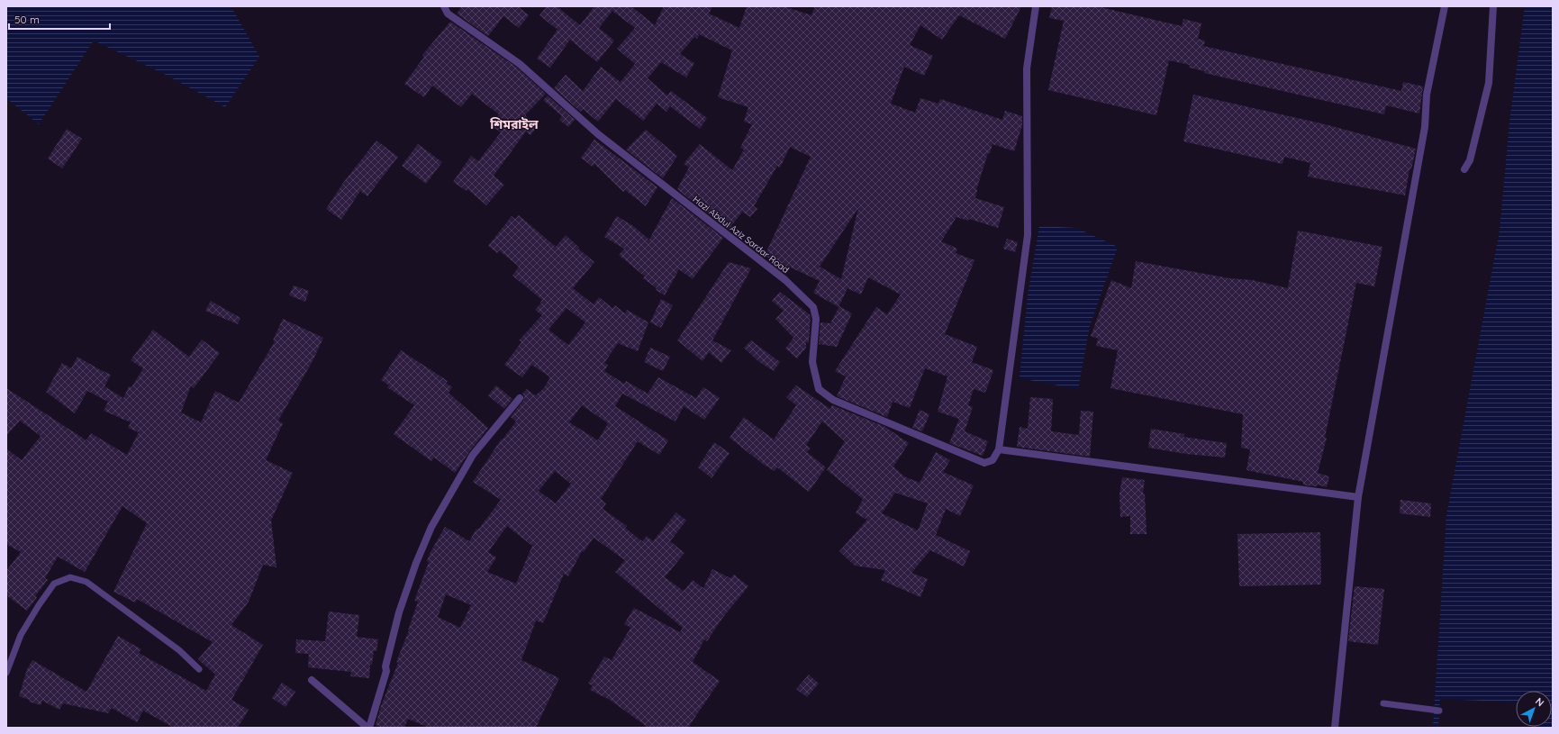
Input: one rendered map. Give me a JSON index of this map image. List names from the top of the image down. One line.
{"streets":{"street":["Hazi Abdul Aziz Sardar Road"]},"districts":["শিমরাইল"],"scale_bar":"50 m","north":"top right"}
